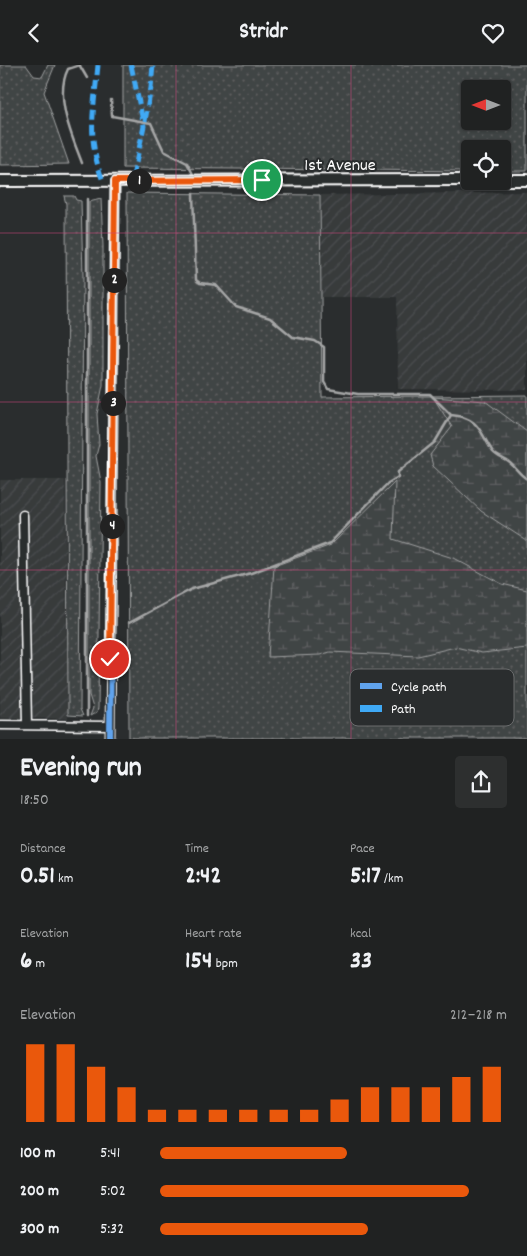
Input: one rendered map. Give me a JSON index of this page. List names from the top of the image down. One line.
{"streets":{"main road":["1st Avenue"]},"legend":["Cycle path","Path"],"north":"left","page":{"header":"Stridr","pins":["1","2","3","4"],"heading":["Evening run","18:50"],"stats":[["Distance","0.51 km"],["Time","2:42"],["Pace","5:17 /km"],["Elevation","6 m"],["Heart rate","154 bpm"],["kcal","33"]],"chart":["Elevation","212–218 m"],"list":[{"name":"100 m","note":"5:41"},{"name":"200 m","note":"5:02"},{"name":"300 m","note":"5:32"}]}}
